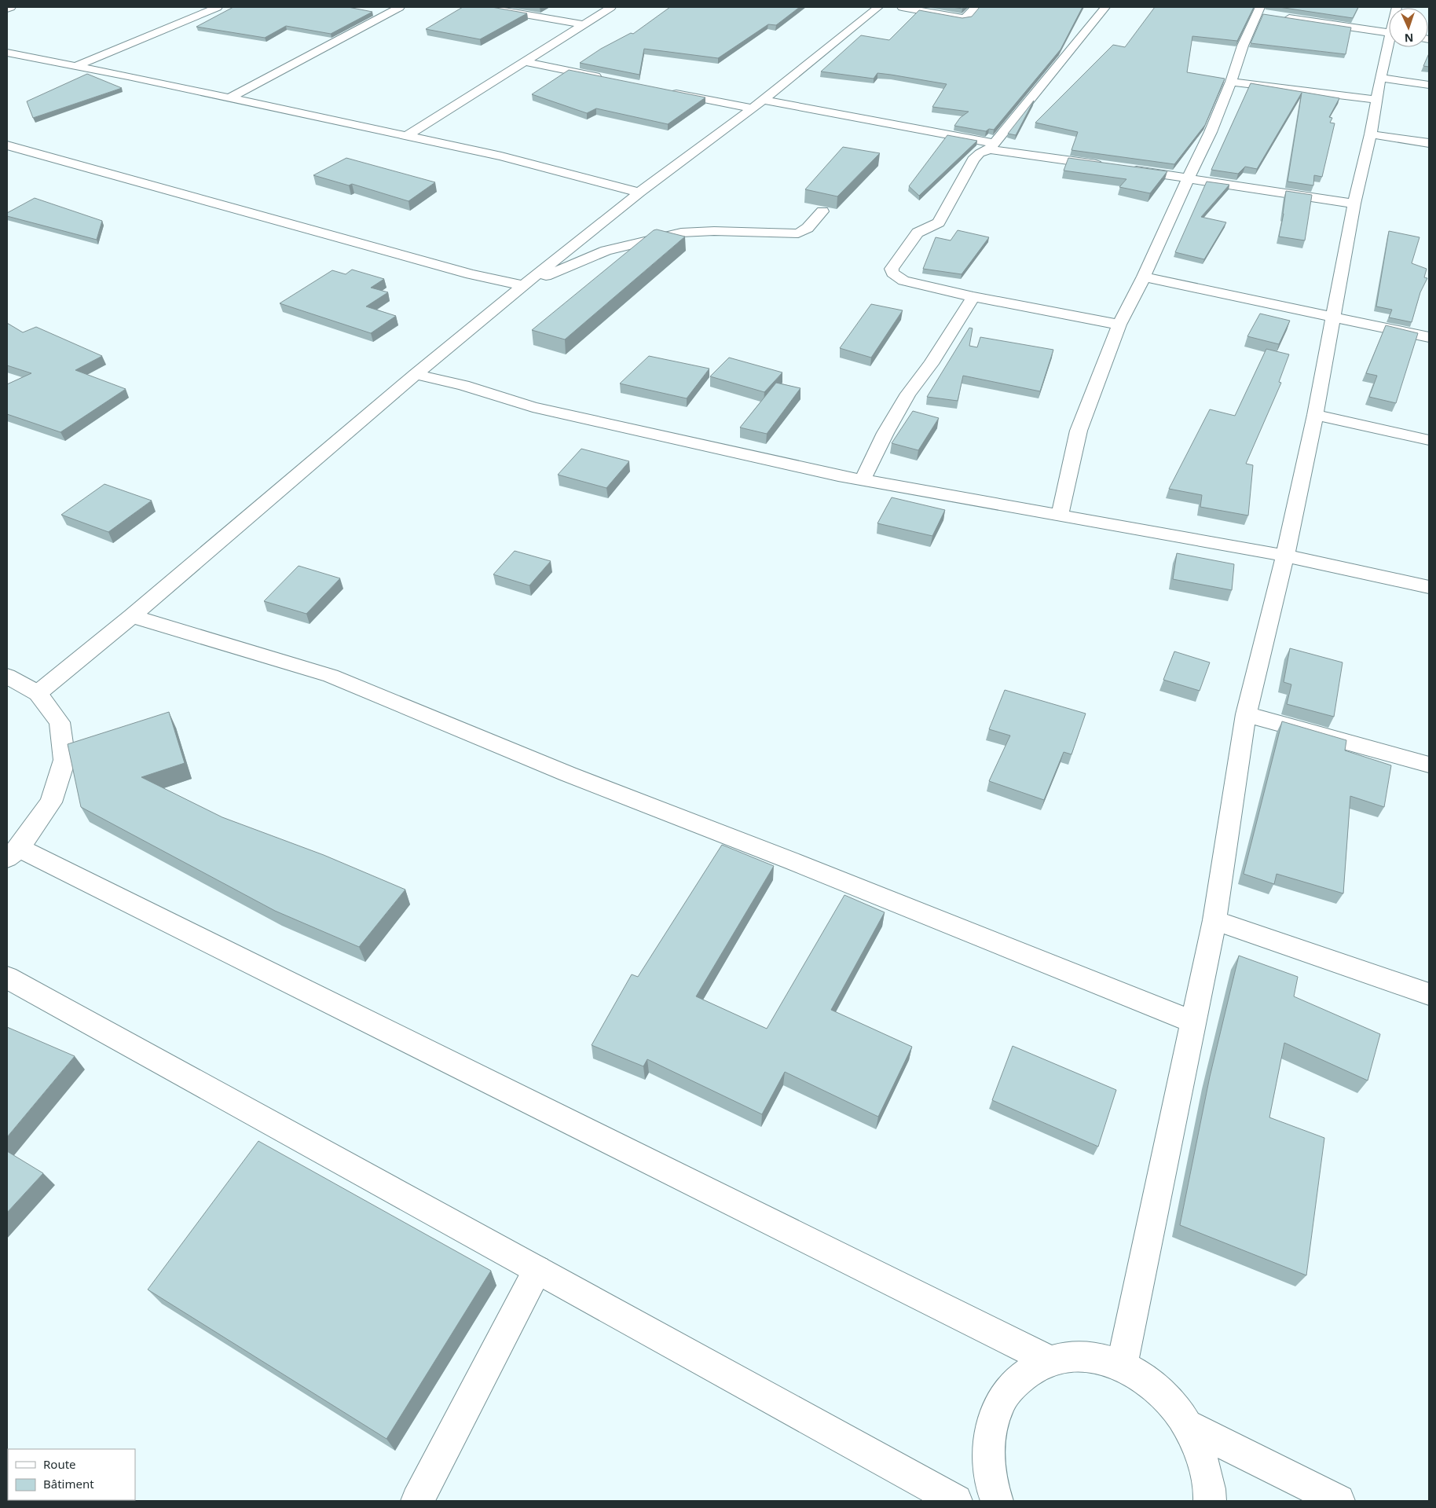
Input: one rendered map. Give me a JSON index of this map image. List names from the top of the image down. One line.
{"legend":["Route","Bâtiment"],"north":"bottom"}
